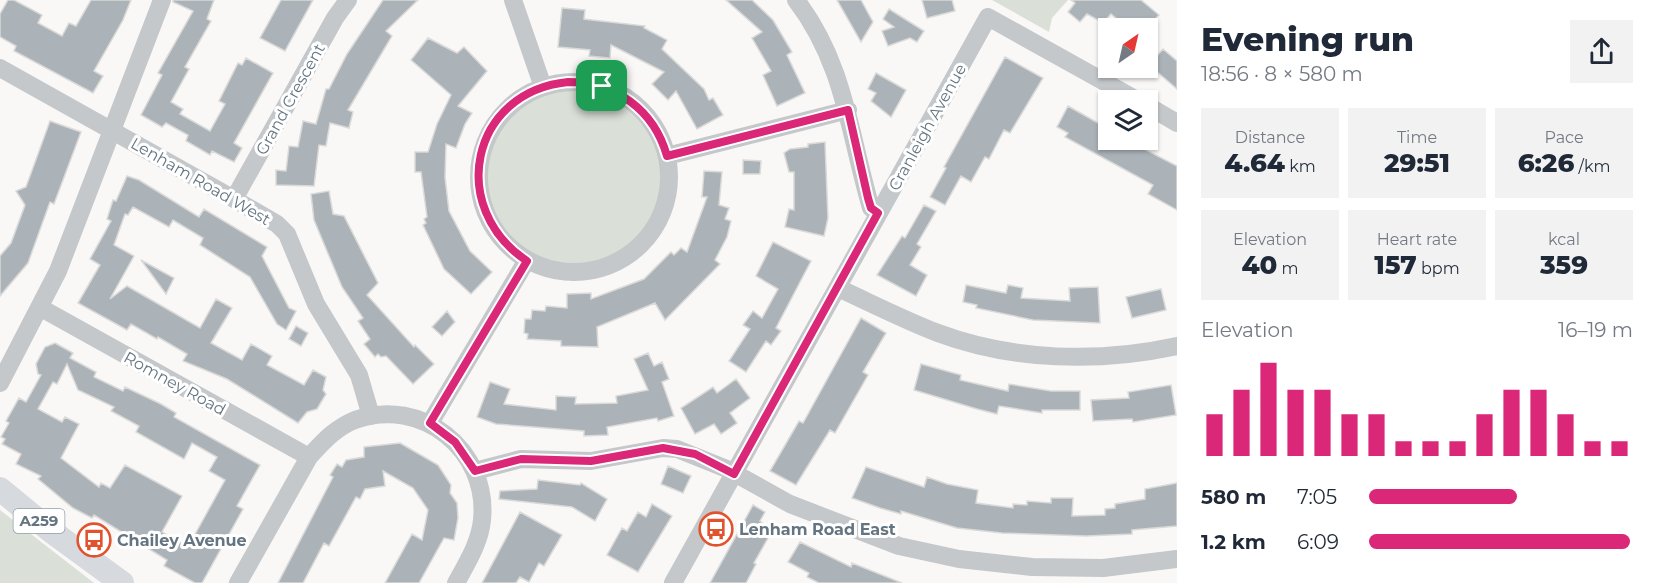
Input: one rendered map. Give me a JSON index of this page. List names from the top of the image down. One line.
{"streets":{"main road":["A259"],"street":["Grand Crescent","Cranleigh Avenue","Lenham Road West","Romney Road"]},"crossings":[["Grand Crescent","Lenham Road West"]],"places":{"bus stop":["Lenham Road East","Chailey Avenue"]},"north":"top right","page":{"heading":["Evening run","18:56 · 8 × 580 m"],"stats":[["Distance","4.64 km"],["Time","29:51"],["Pace","6:26 /km"],["Elevation","40 m"],["Heart rate","157 bpm"],["kcal","359"]],"chart":["Elevation","16–19 m"],"list":[{"name":"580 m","note":"7:05"},{"name":"1.2 km","note":"6:09"}]}}
